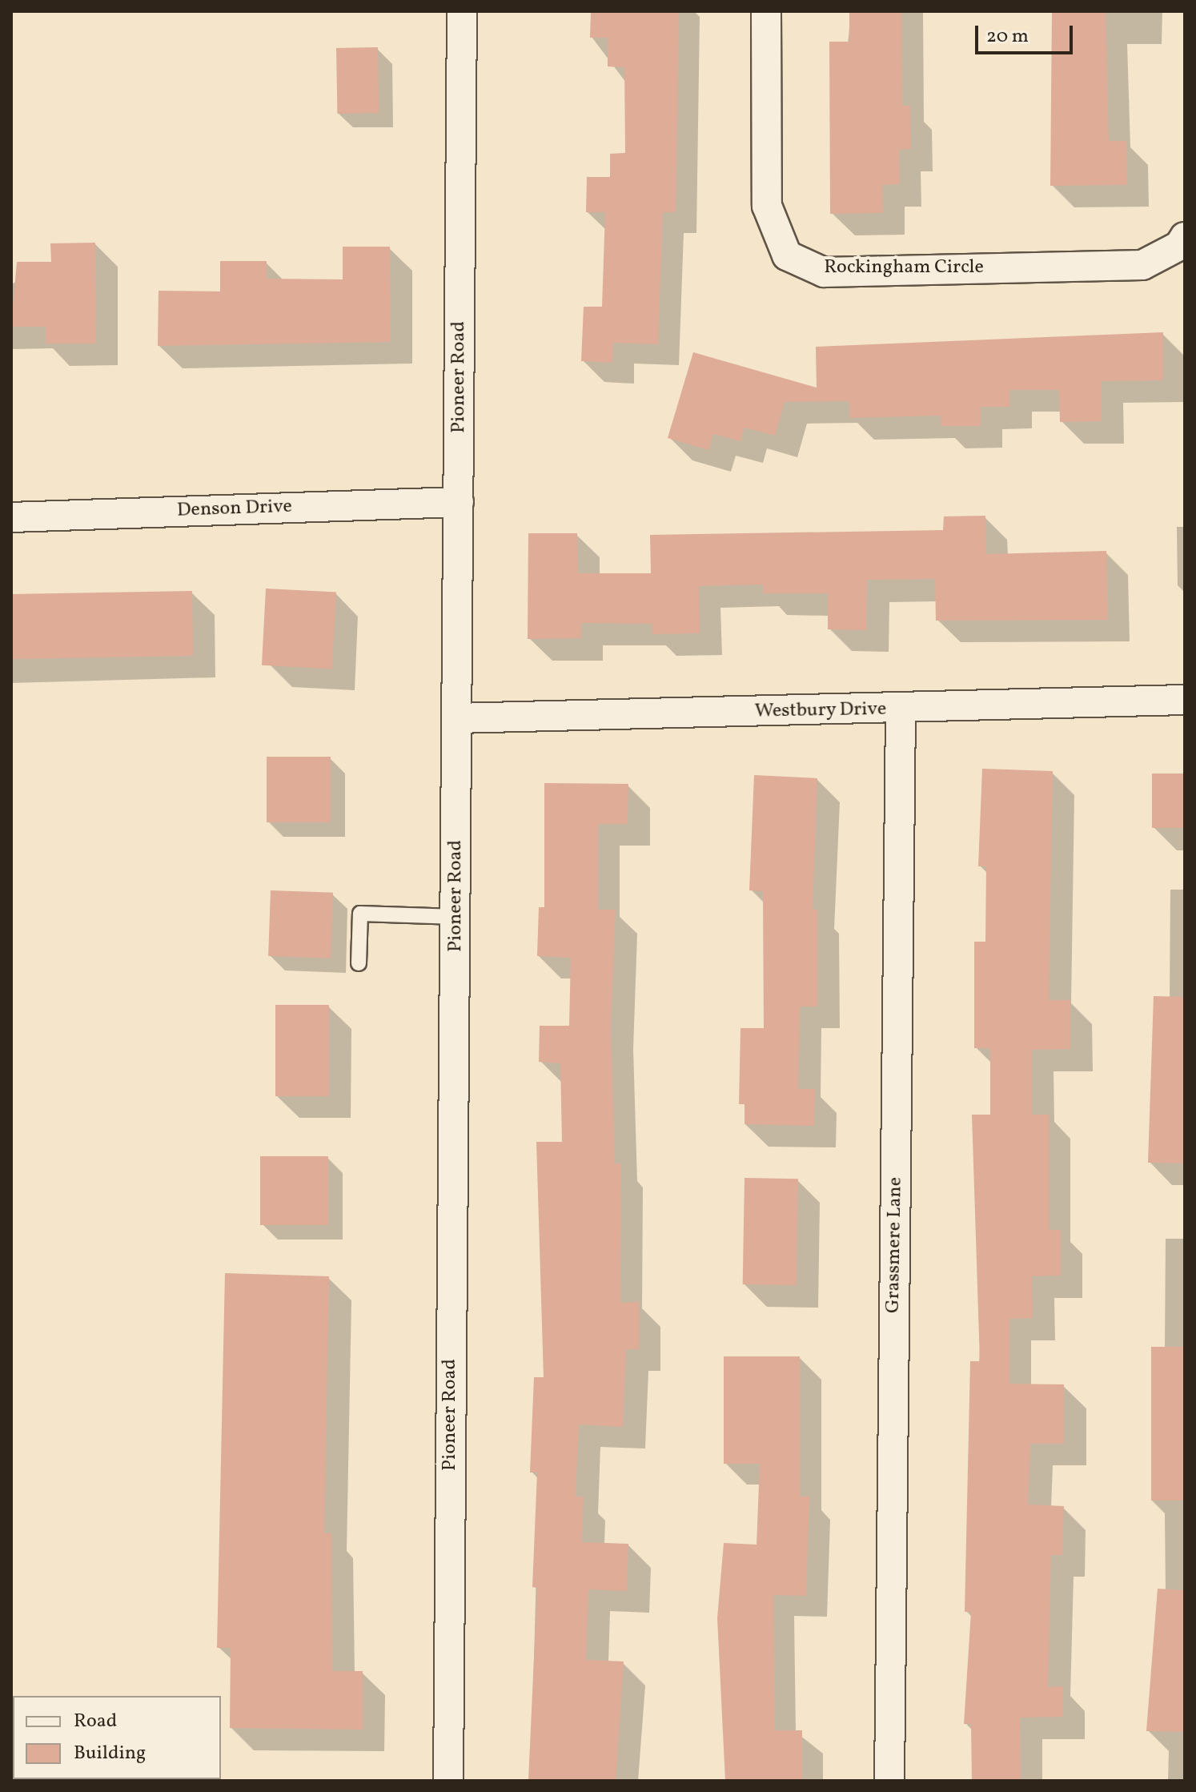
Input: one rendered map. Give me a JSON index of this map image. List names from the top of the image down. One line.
{"streets":{"street":["Rockingham Circle","Pioneer Road","Denson Drive","Westbury Drive","Grassmere Lane"]},"crossings":[["Pioneer Road","Denson Drive"],["Pioneer Road","Westbury Drive"],["Westbury Drive","Grassmere Lane"]],"legend":["Road","Building"],"scale_bar":"20 m"}
